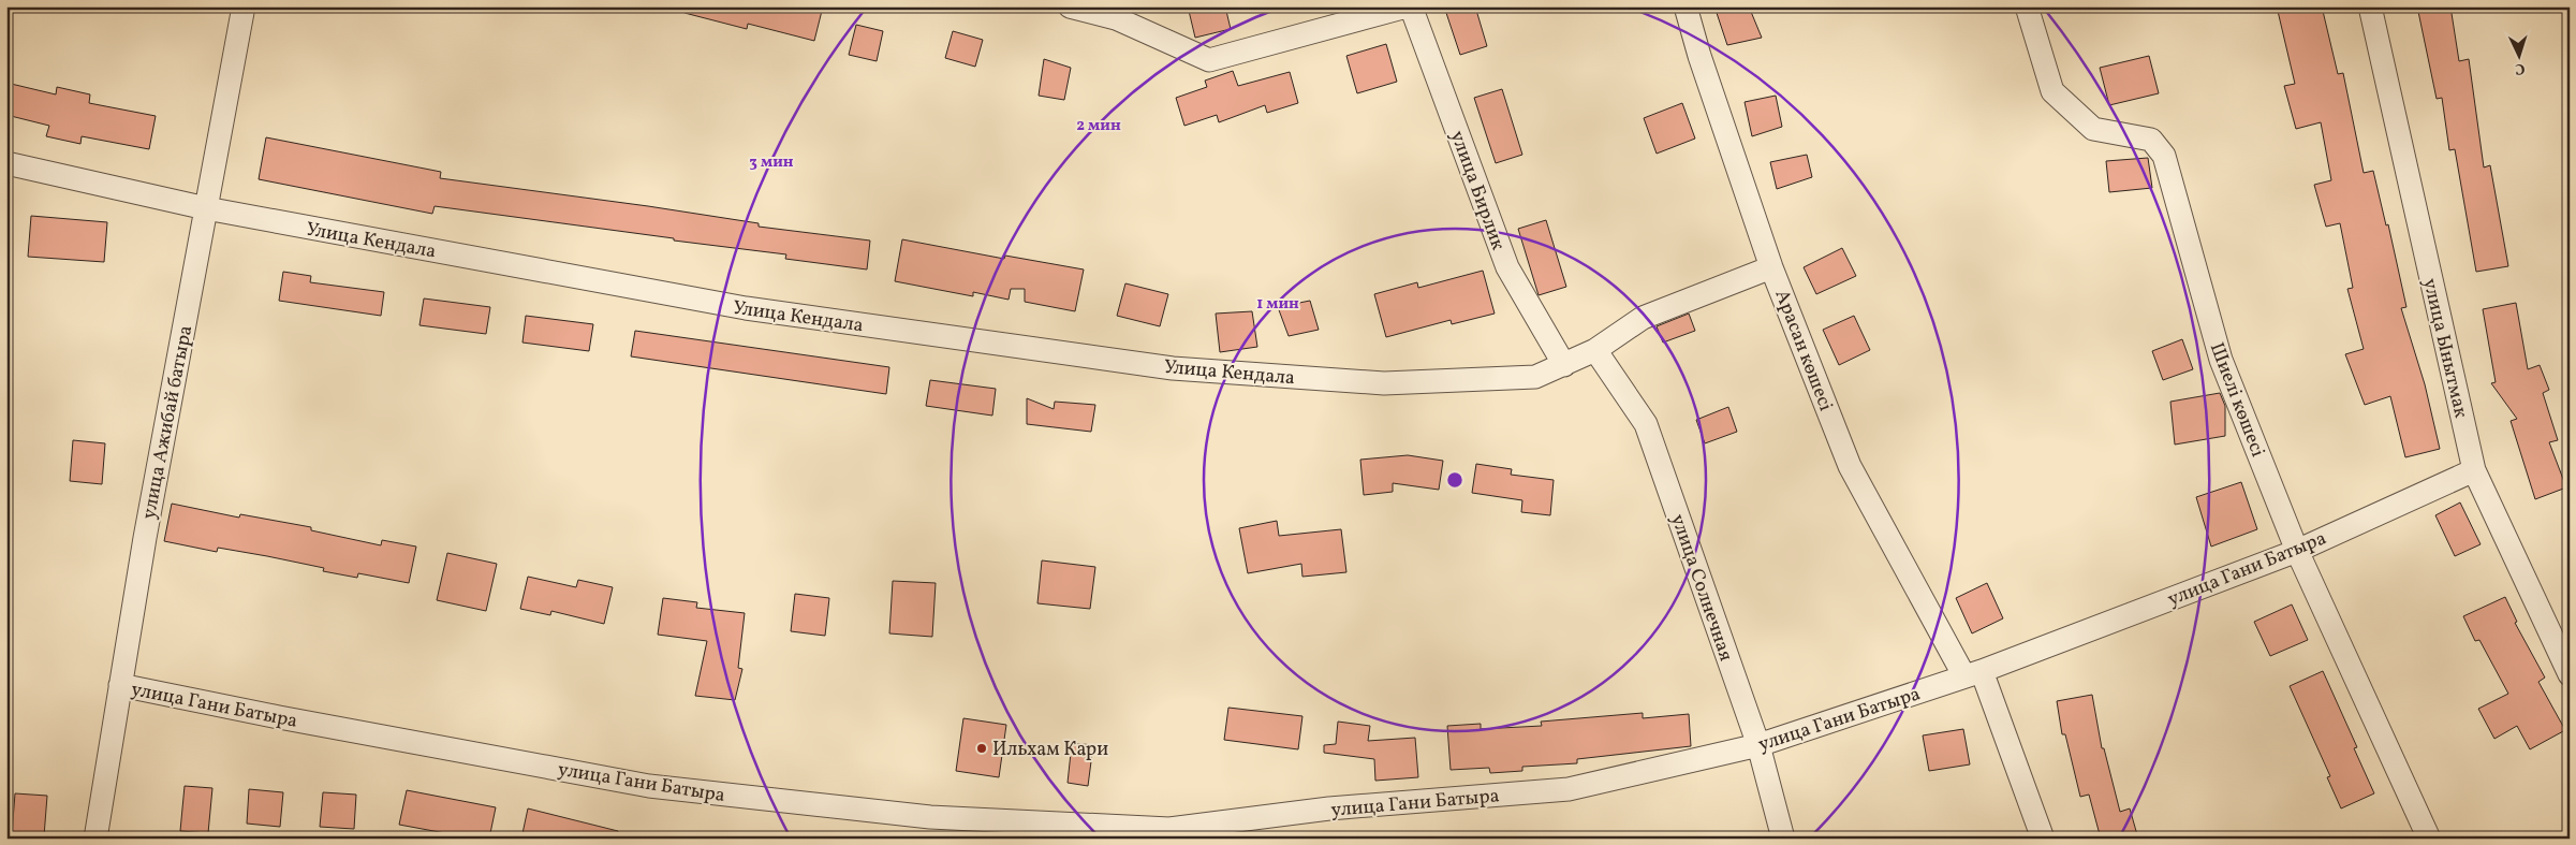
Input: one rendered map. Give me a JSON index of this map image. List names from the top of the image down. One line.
{"streets":{"street":["улица Бирлик","Улица Кендала","улица Ынытмак","Арасан көшесі","Шиелі көшесі","улица Ажибай батыра","улица Гани Батыра","улица Солнечная"]},"crossings":[["улица Бирлик","Улица Кендала"],["Улица Кендала","Арасан көшесі"],["Улица Кендала","улица Ажибай батыра"],["Улица Кендала","улица Солнечная"],["улица Ынытмак","улица Гани Батыра"],["Арасан көшесі","улица Гани Батыра"],["Шиелі көшесі","улица Гани Батыра"],["улица Ажибай батыра","улица Гани Батыра"],["улица Гани Батыра","улица Солнечная"]],"places":["Ильхам Кари"],"north":"bottom","rings":["2 мин","3 мин","1 мин"]}
